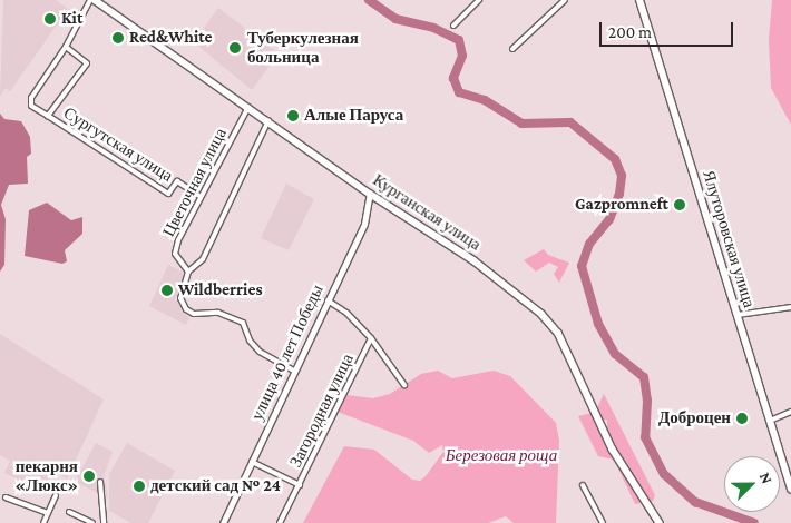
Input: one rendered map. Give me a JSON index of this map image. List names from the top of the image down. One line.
{"streets":{"main road":["Курганская улица","Ялуторовская улица"],"street":["Сургутская улица","Цветочная улица","улица 40 лет Победы","Загородная улица"]},"crossings":[["Сургутская улица","Цветочная улица"],["Цветочная улица","Курганская улица"],["Курганская улица","улица 40 лет Победы"],["улица 40 лет Победы","Загородная улица"]],"parks":["Березовая роща"],"places":["Kit","Red&White","Туберкулезная больница","Алые Паруса","Gazpromneft","Wildberries","Доброцен","пекарня «Люкс»","детский сад № 24"],"scale_bar":"200 m","north":"top right"}
